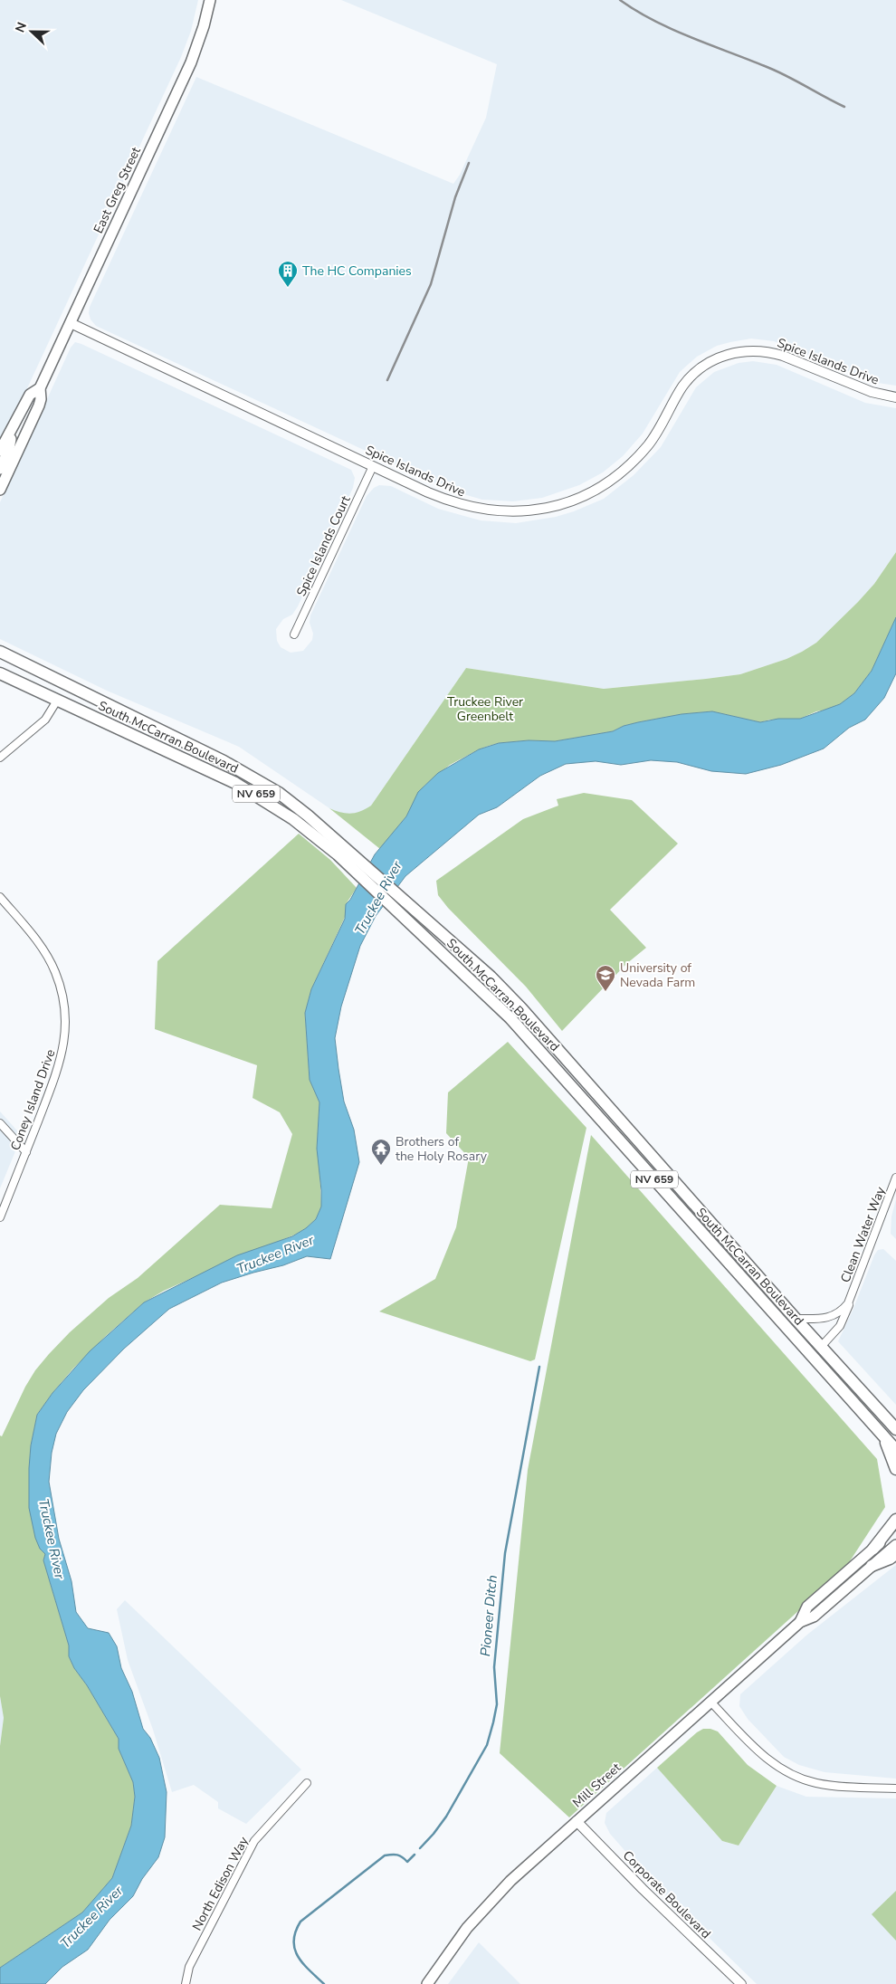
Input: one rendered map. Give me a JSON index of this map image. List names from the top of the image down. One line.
{"streets":{"main road":["East Greg Street","South McCarran Boulevard","NV 659","Mill Street"],"street":["Spice Islands Drive","Spice Islands Court","Coney Island Drive","Clean Water Way","North Edison Way","Corporate Boulevard"]},"crossings":[["East Greg Street","Spice Islands Drive"],["Spice Islands Drive","Spice Islands Court"],["South McCarran Boulevard","Clean Water Way"],["Mill Street","Corporate Boulevard"]],"water":["Truckee River","Pioneer Ditch"],"parks":["Truckee River Greenbelt"],"places":{"building":["The HC Companies"],"school or university":["University of Nevada Farm"],"temple":["Brothers of the Holy Rosary"]},"north":"left"}
